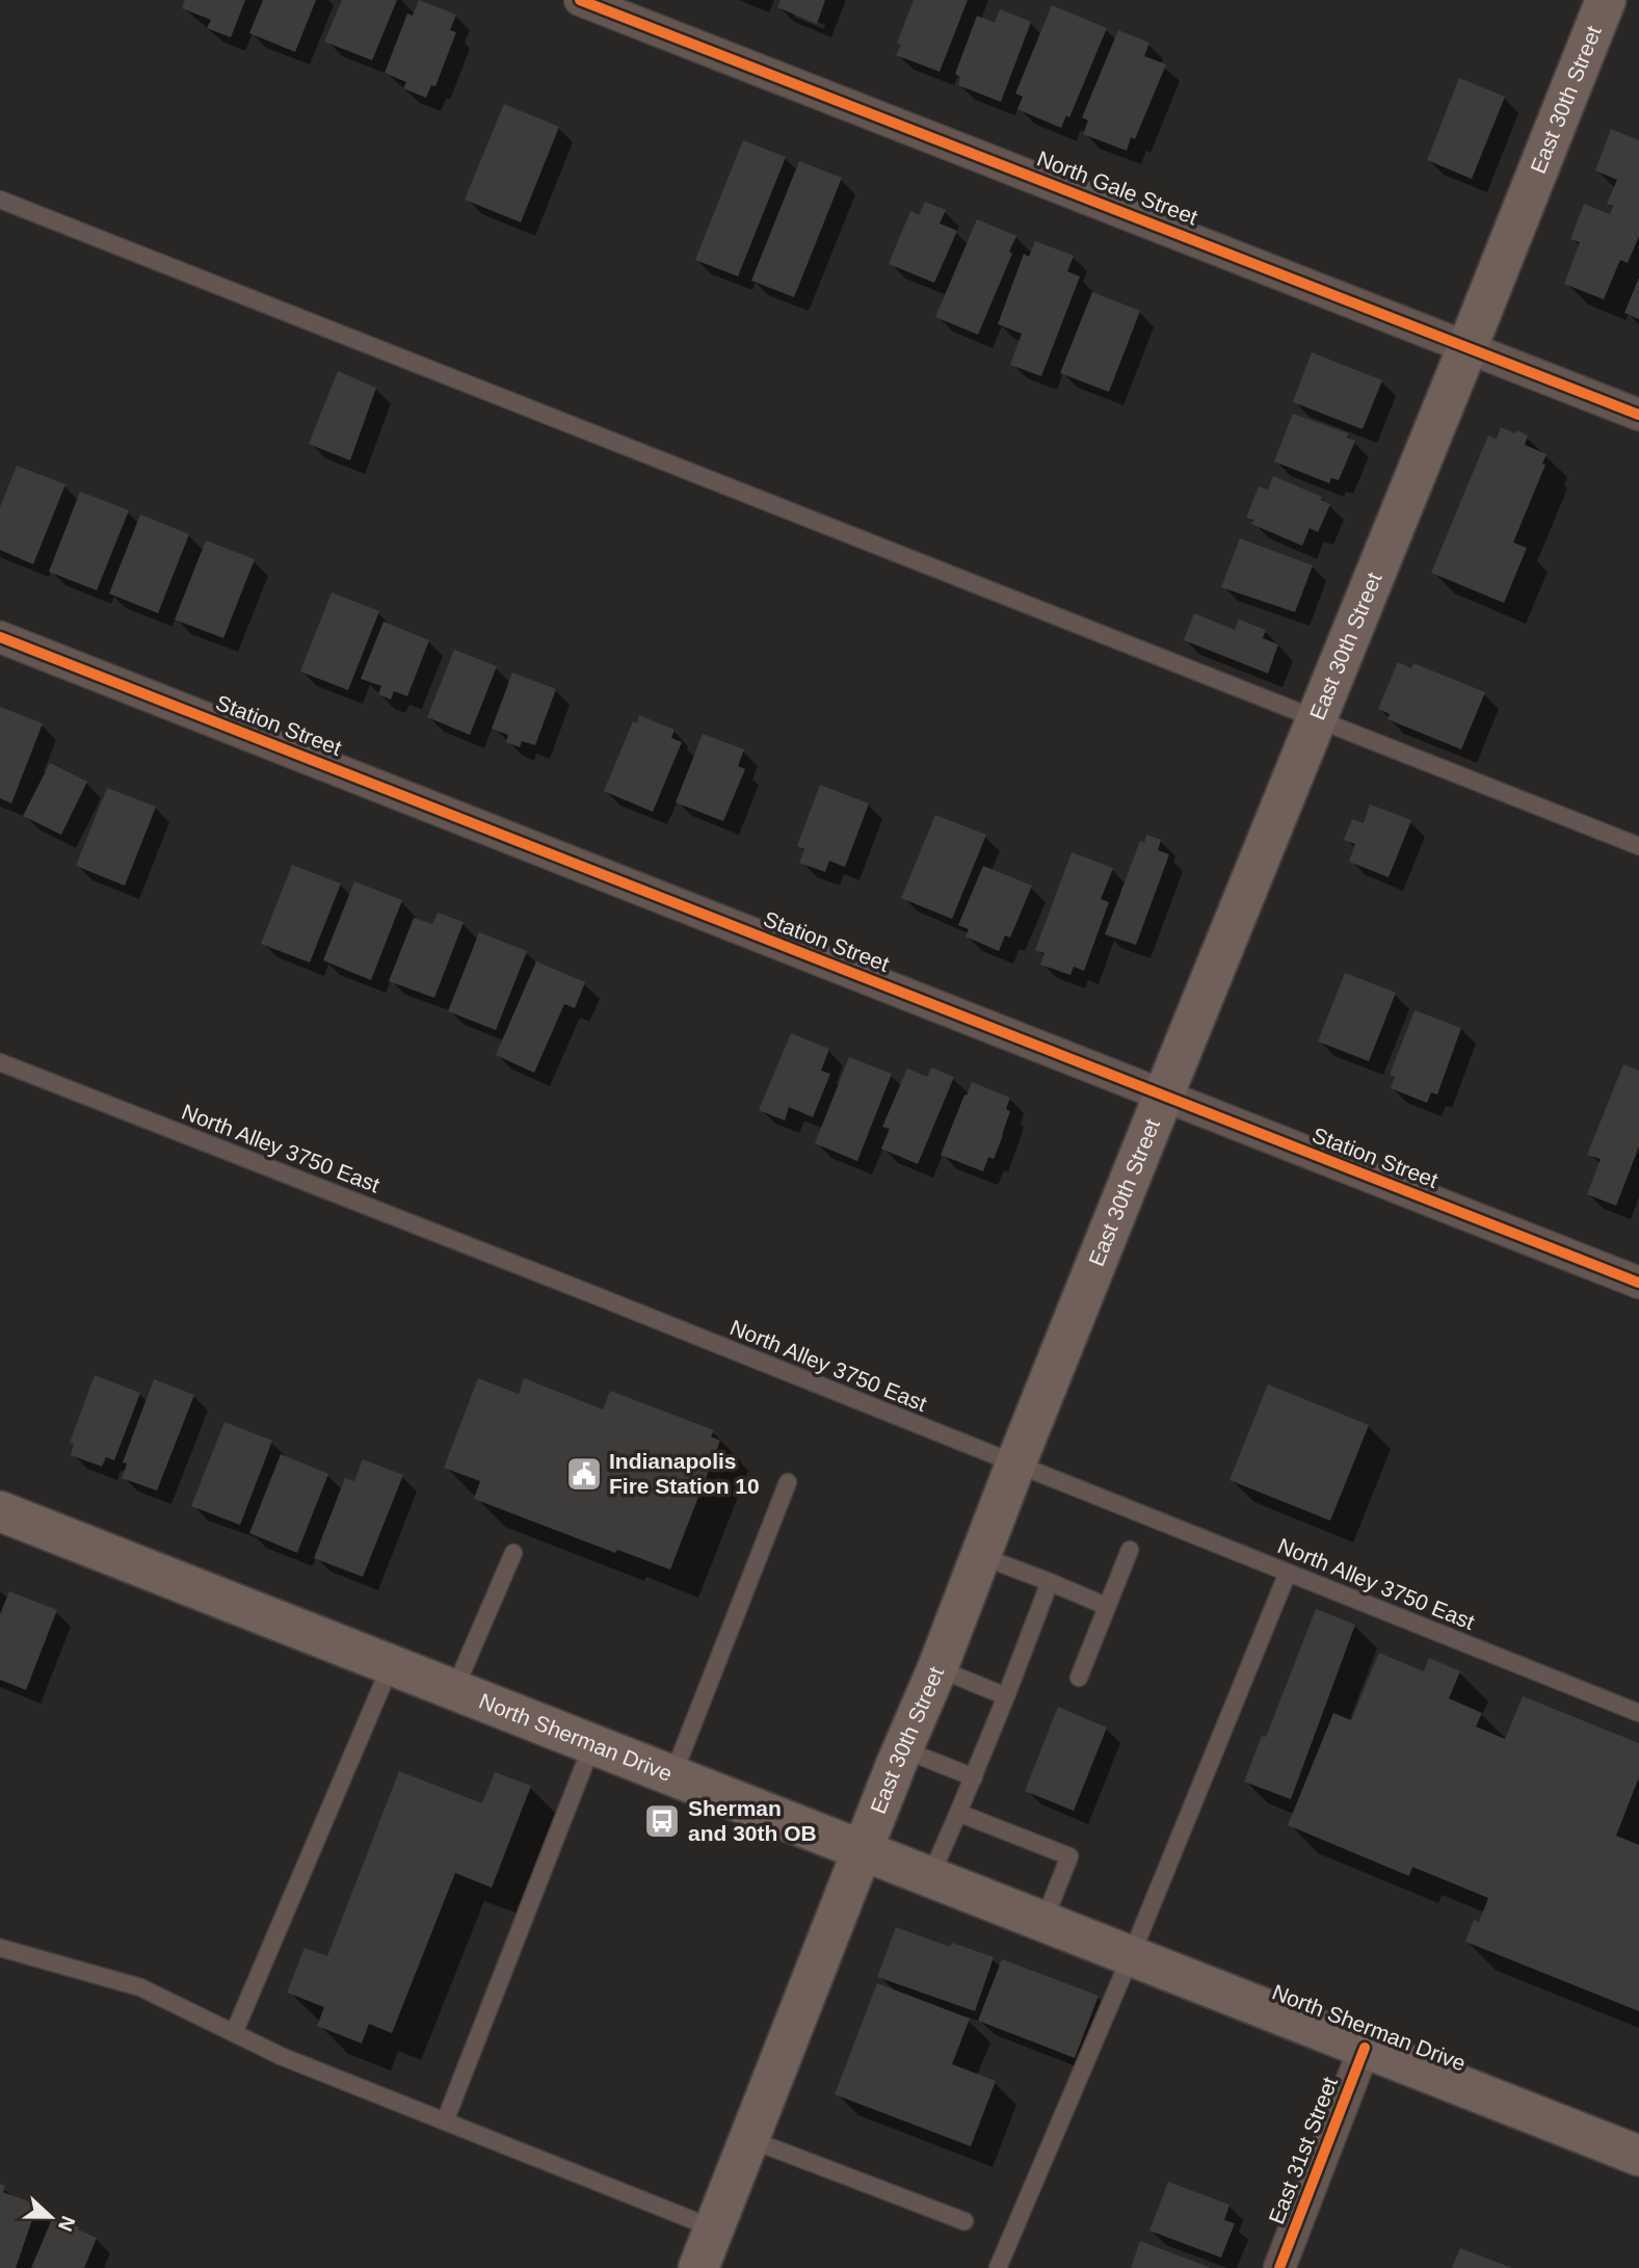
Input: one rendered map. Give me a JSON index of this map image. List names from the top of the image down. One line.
{"streets":{"main road":["East 30th Street","North Sherman Drive"],"street":["North Gale Street","Station Street","East 31st Street"],"lane":["North Alley 3750 East"]},"crossings":[["East 30th Street","North Gale Street"],["East 30th Street","Station Street"],["East 30th Street","North Alley 3750 East"],["East 30th Street","North Sherman Drive"],["North Sherman Drive","East 31st Street"]],"places":{"public building":["Indianapolis Fire Station 10"],"bus stop":["Sherman and 30th OB"]},"north":"right"}
